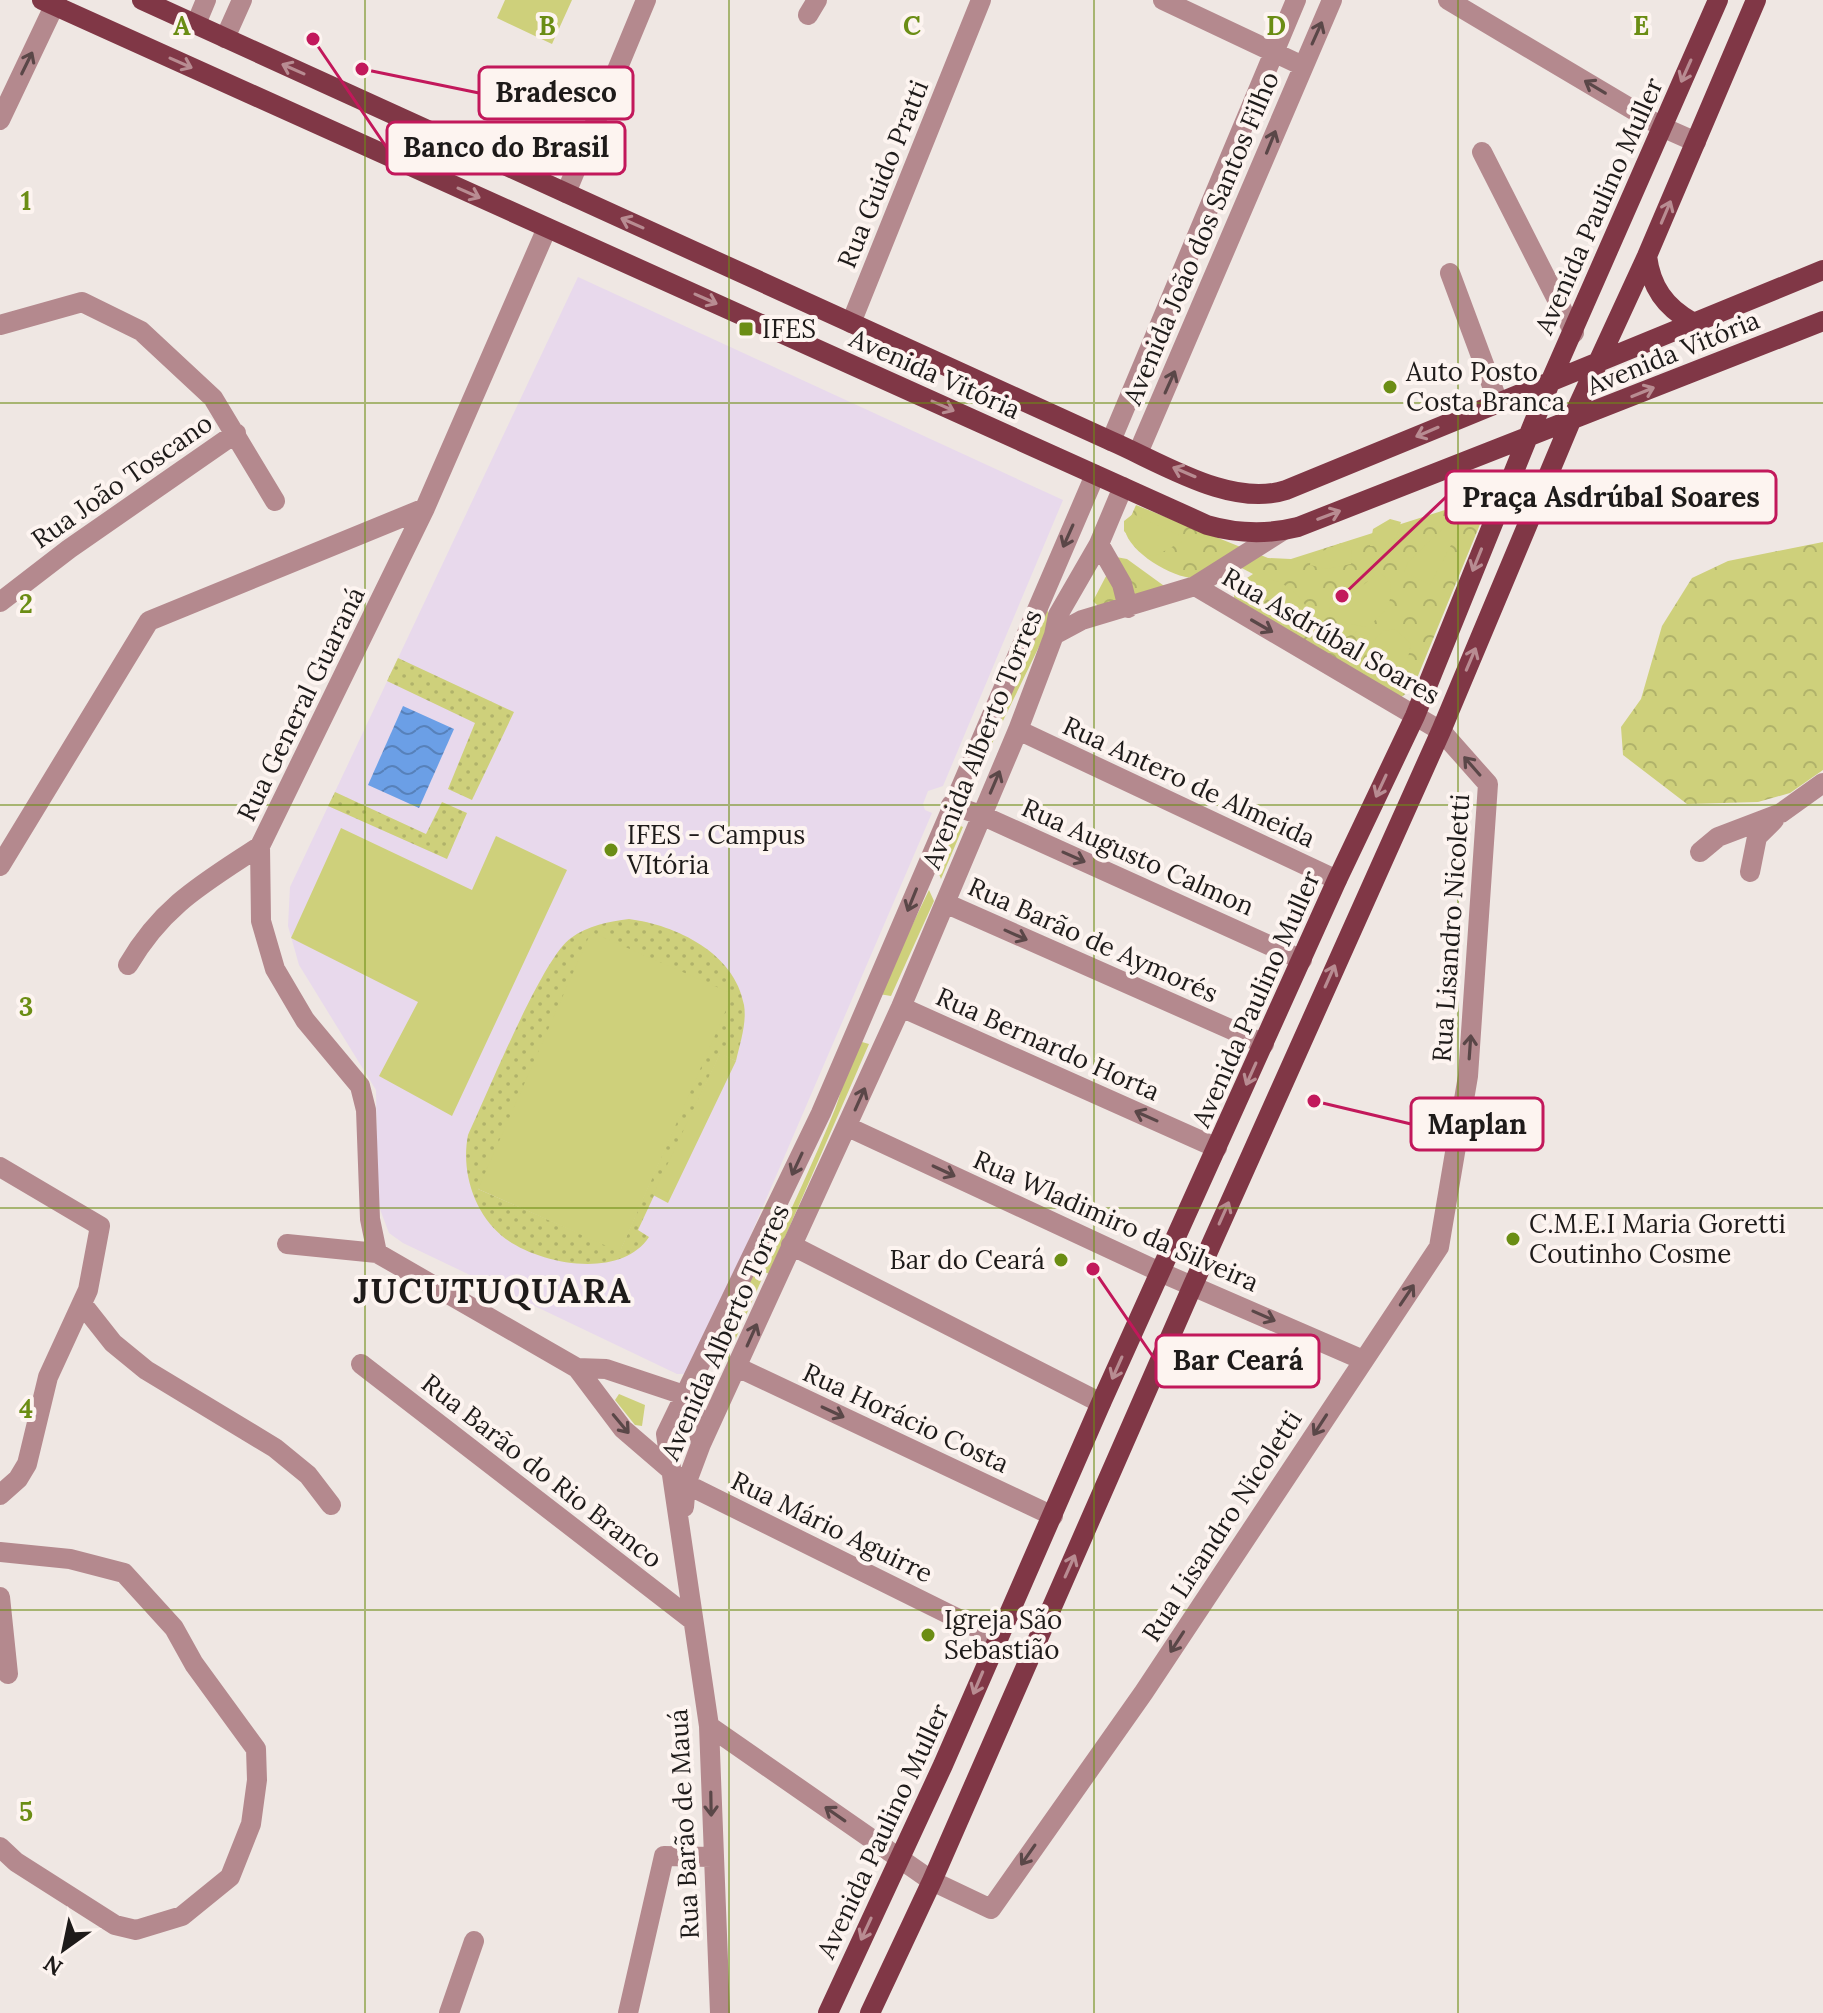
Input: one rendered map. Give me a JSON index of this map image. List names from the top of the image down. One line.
{"streets":{"main road":["Avenida Paulino Muller","Avenida Vitória"],"street":["Rua Guido Pratti","Avenida João dos Santos Filho","Rua João Toscano","Rua Asdrúbal Soares","Rua General Guaraná","Avenida Alberto Torres","Rua Antero de Almeida","Rua Augusto Calmon","Rua Lisandro Nicoletti","Rua Barão de Aymorés","Rua Bernardo Horta","Rua Wladimiro da Silveira","Rua Horácio Costa","Rua Barão do Rio Branco","Rua Mário Aguirre","Rua Barão de Mauá"]},"crossings":[["Rua Guido Pratti","Avenida Vitória"],["Avenida Paulino Muller","Avenida Vitória"],["Avenida Paulino Muller","Rua Asdrúbal Soares"],["Avenida Paulino Muller","Rua Antero de Almeida"],["Avenida Paulino Muller","Rua Augusto Calmon"],["Avenida Paulino Muller","Rua Lisandro Nicoletti"],["Avenida Paulino Muller","Rua Barão de Aymorés"],["Avenida Paulino Muller","Rua Bernardo Horta"],["Avenida Paulino Muller","Rua Wladimiro da Silveira"],["Avenida Paulino Muller","Rua Horácio Costa"],["Avenida Paulino Muller","Rua Mário Aguirre"],["Avenida João dos Santos Filho","Avenida Vitória"],["Avenida Vitória","Rua General Guaraná"],["Avenida Vitória","Avenida Alberto Torres"],["Rua Asdrúbal Soares","Rua Lisandro Nicoletti"],["Avenida Alberto Torres","Rua Antero de Almeida"],["Avenida Alberto Torres","Rua Augusto Calmon"],["Avenida Alberto Torres","Rua Barão de Aymorés"],["Avenida Alberto Torres","Rua Bernardo Horta"],["Avenida Alberto Torres","Rua Wladimiro da Silveira"],["Avenida Alberto Torres","Rua Horácio Costa"],["Avenida Alberto Torres","Rua Mário Aguirre"],["Avenida Alberto Torres","Rua Barão de Mauá"],["Rua Lisandro Nicoletti","Rua Wladimiro da Silveira"],["Rua Lisandro Nicoletti","Rua Barão de Mauá"],["Rua Barão do Rio Branco","Rua Barão de Mauá"]],"one_way":["Rua Asdrúbal Soares","Rua Augusto Calmon","Rua Barão de Aymorés","Rua Bernardo Horta"],"districts":["JUCUTUQUARA"],"places":{"other":["Banco do Brasil","Bradesco","Auto Posto Costa Branca","Praça Asdrúbal Soares","IFES - Campus VItória","Maplan","C.M.E.I Maria Goretti Coutinho Cosme","Bar do Ceará","Bar Ceará","Igreja São Sebastião"],"transit":["IFES"]},"north":"bottom left","grid":{"columns":["A","B","C","D","E"],"rows":["1","2","3","4","5"]}}
